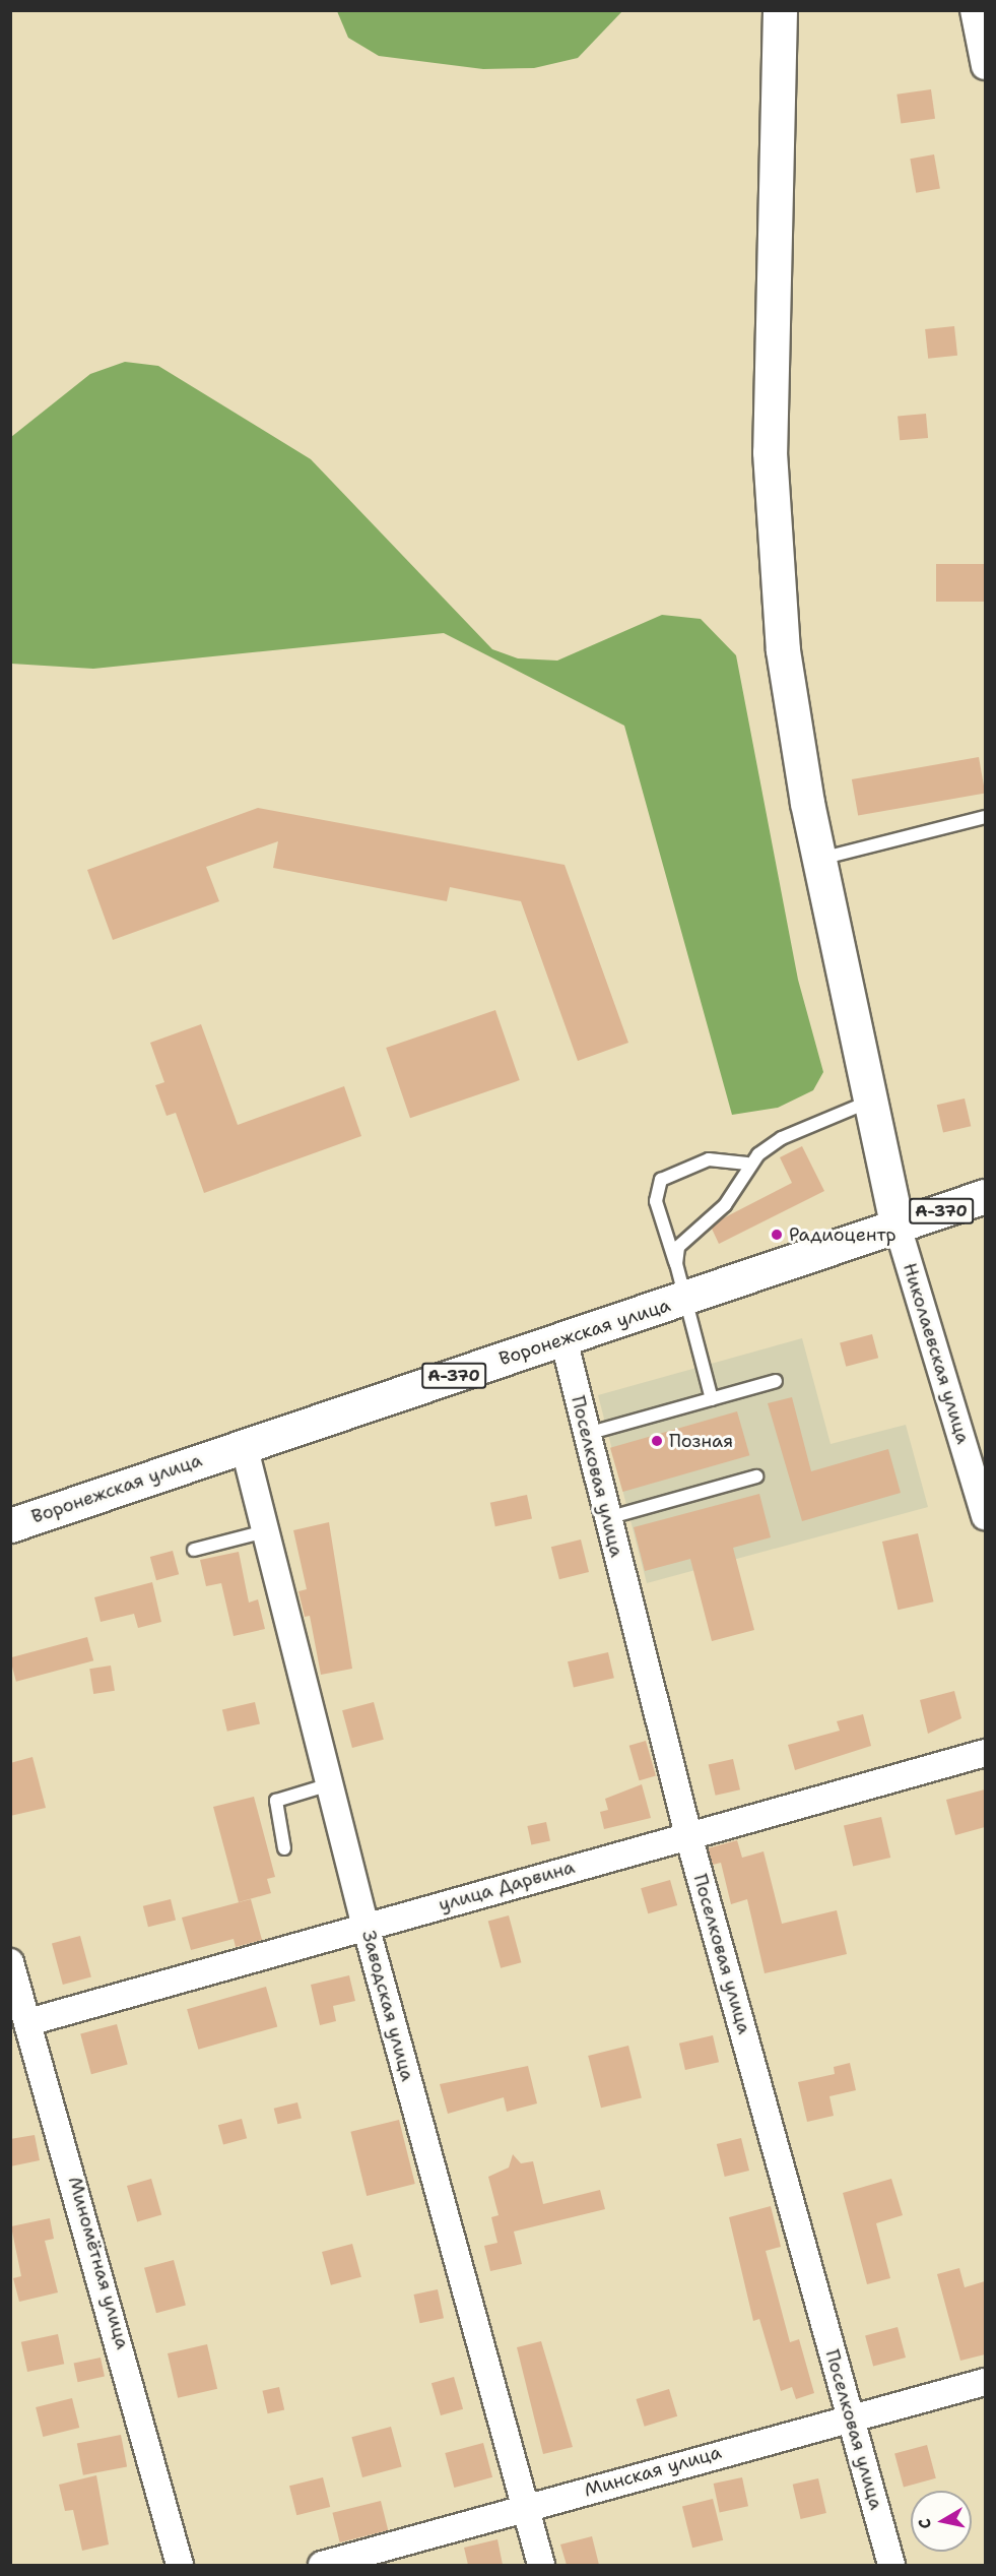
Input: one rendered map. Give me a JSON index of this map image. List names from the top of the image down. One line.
{"streets":{"main road":["А-370","Воронежская улица"],"street":["Николаевская улица","Поселковая улица","улица Дарвина","Заводская улица","Миномётная улица","Минская улица"]},"crossings":[["Воронежская улица","Николаевская улица"],["Воронежская улица","Поселковая улица"],["Воронежская улица","Заводская улица"],["Поселковая улица","улица Дарвина"],["Поселковая улица","Минская улица"],["улица Дарвина","Заводская улица"],["улица Дарвина","Миномётная улица"],["Заводская улица","Минская улица"]],"places":["Радиоцентр","Позная"],"north":"left"}
